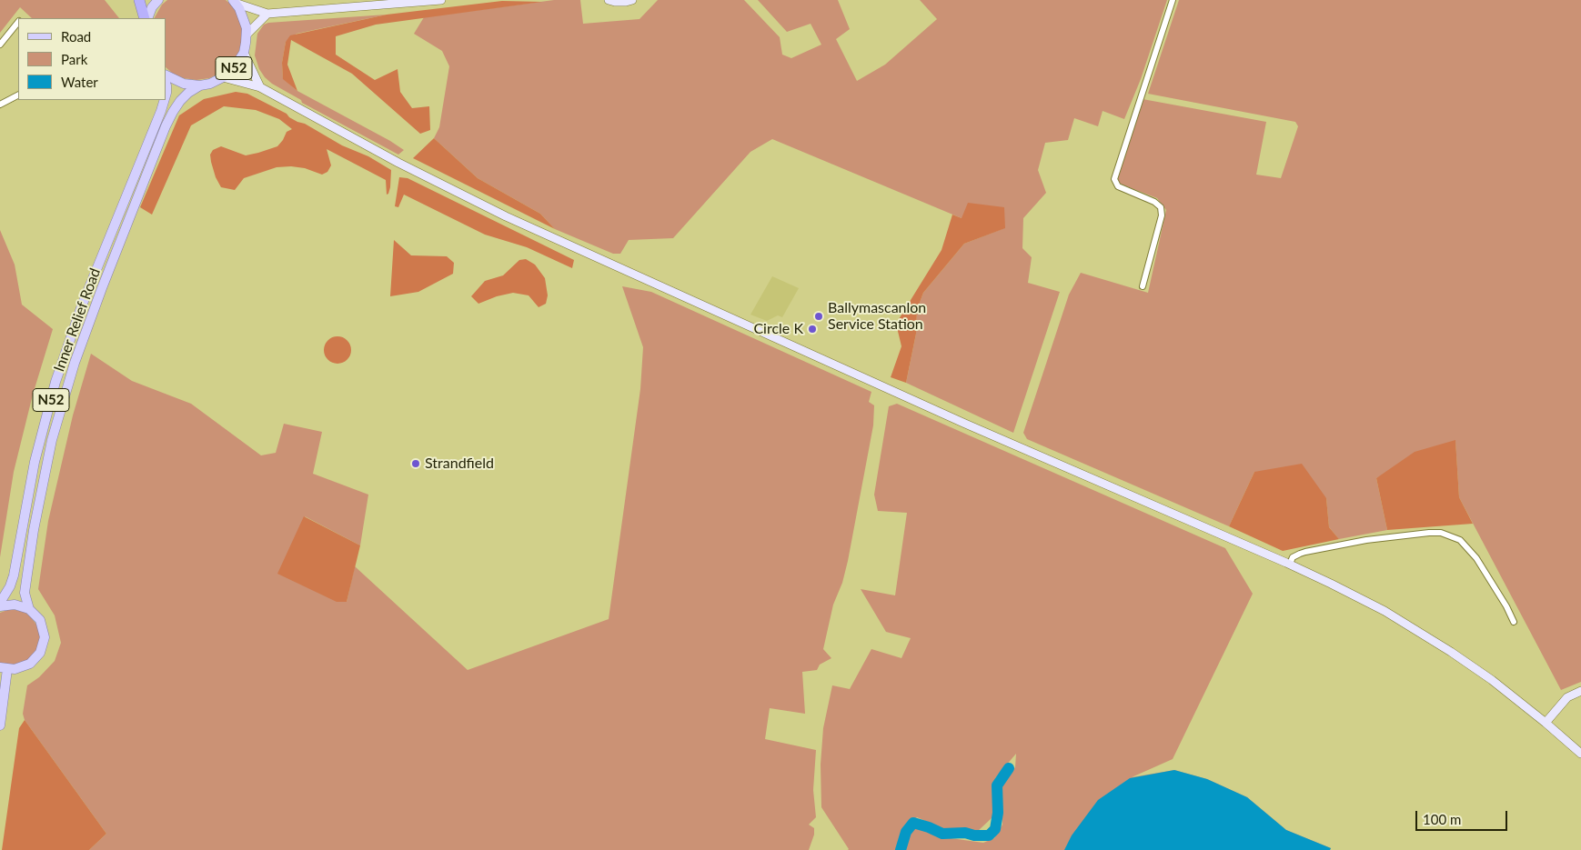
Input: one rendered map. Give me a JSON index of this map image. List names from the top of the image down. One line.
{"streets":{"main road":["N52","Inner Relief Road"]},"crossings":[["N52","Inner Relief Road"]],"places":["Ballymascanlon Service Station","Circle K","Strandfield"],"legend":["Road","Park","Water"],"scale_bar":"100 m"}
